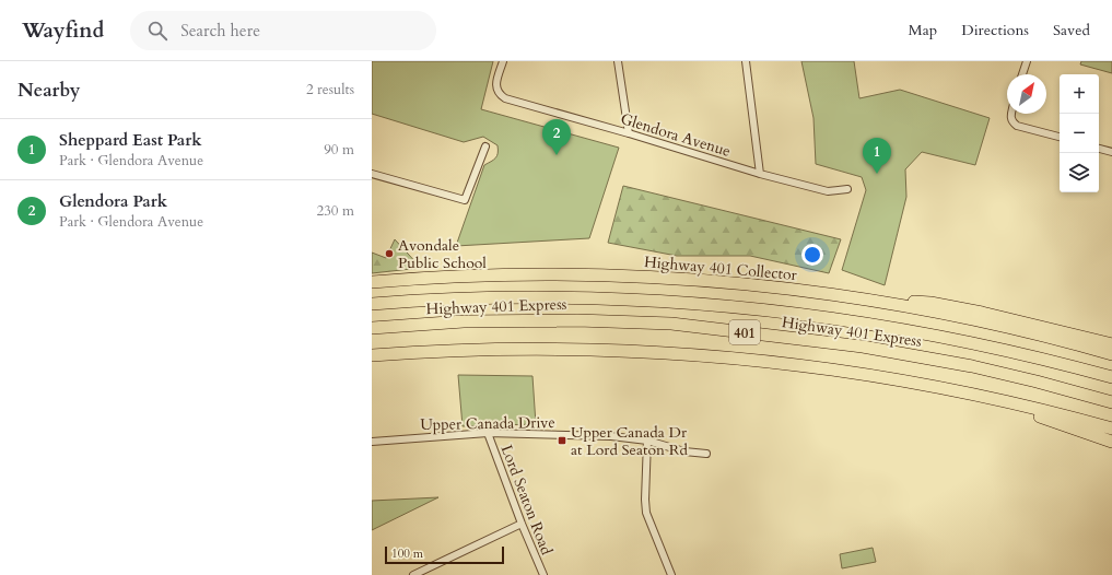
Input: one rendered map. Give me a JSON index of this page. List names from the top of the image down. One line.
{"streets":{"highway":["Highway 401 Collector","Highway 401 Express","401"],"street":["Glendora Avenue","Upper Canada Drive","Lord Seaton Road"]},"crossings":[["Upper Canada Drive","Lord Seaton Road"]],"places":{"other":["Avondale Public School"],"transit":["Upper Canada Dr at Lord Seaton Rd"]},"scale_bar":"100 m","north":"top right","page":{"header":"Wayfind","search":"Search here","nav":["Map","Directions","Saved"],"heading":["Nearby","2 results"],"map_buttons":["+","−"],"list":[{"mark":"1","name":"Sheppard East Park","note":"Park · Glendora Avenue","value":"90 m"},{"mark":"2","name":"Glendora Park","note":"Park · Glendora Avenue","value":"230 m"}],"pins":["2","1"],"scale":"100 m"}}
